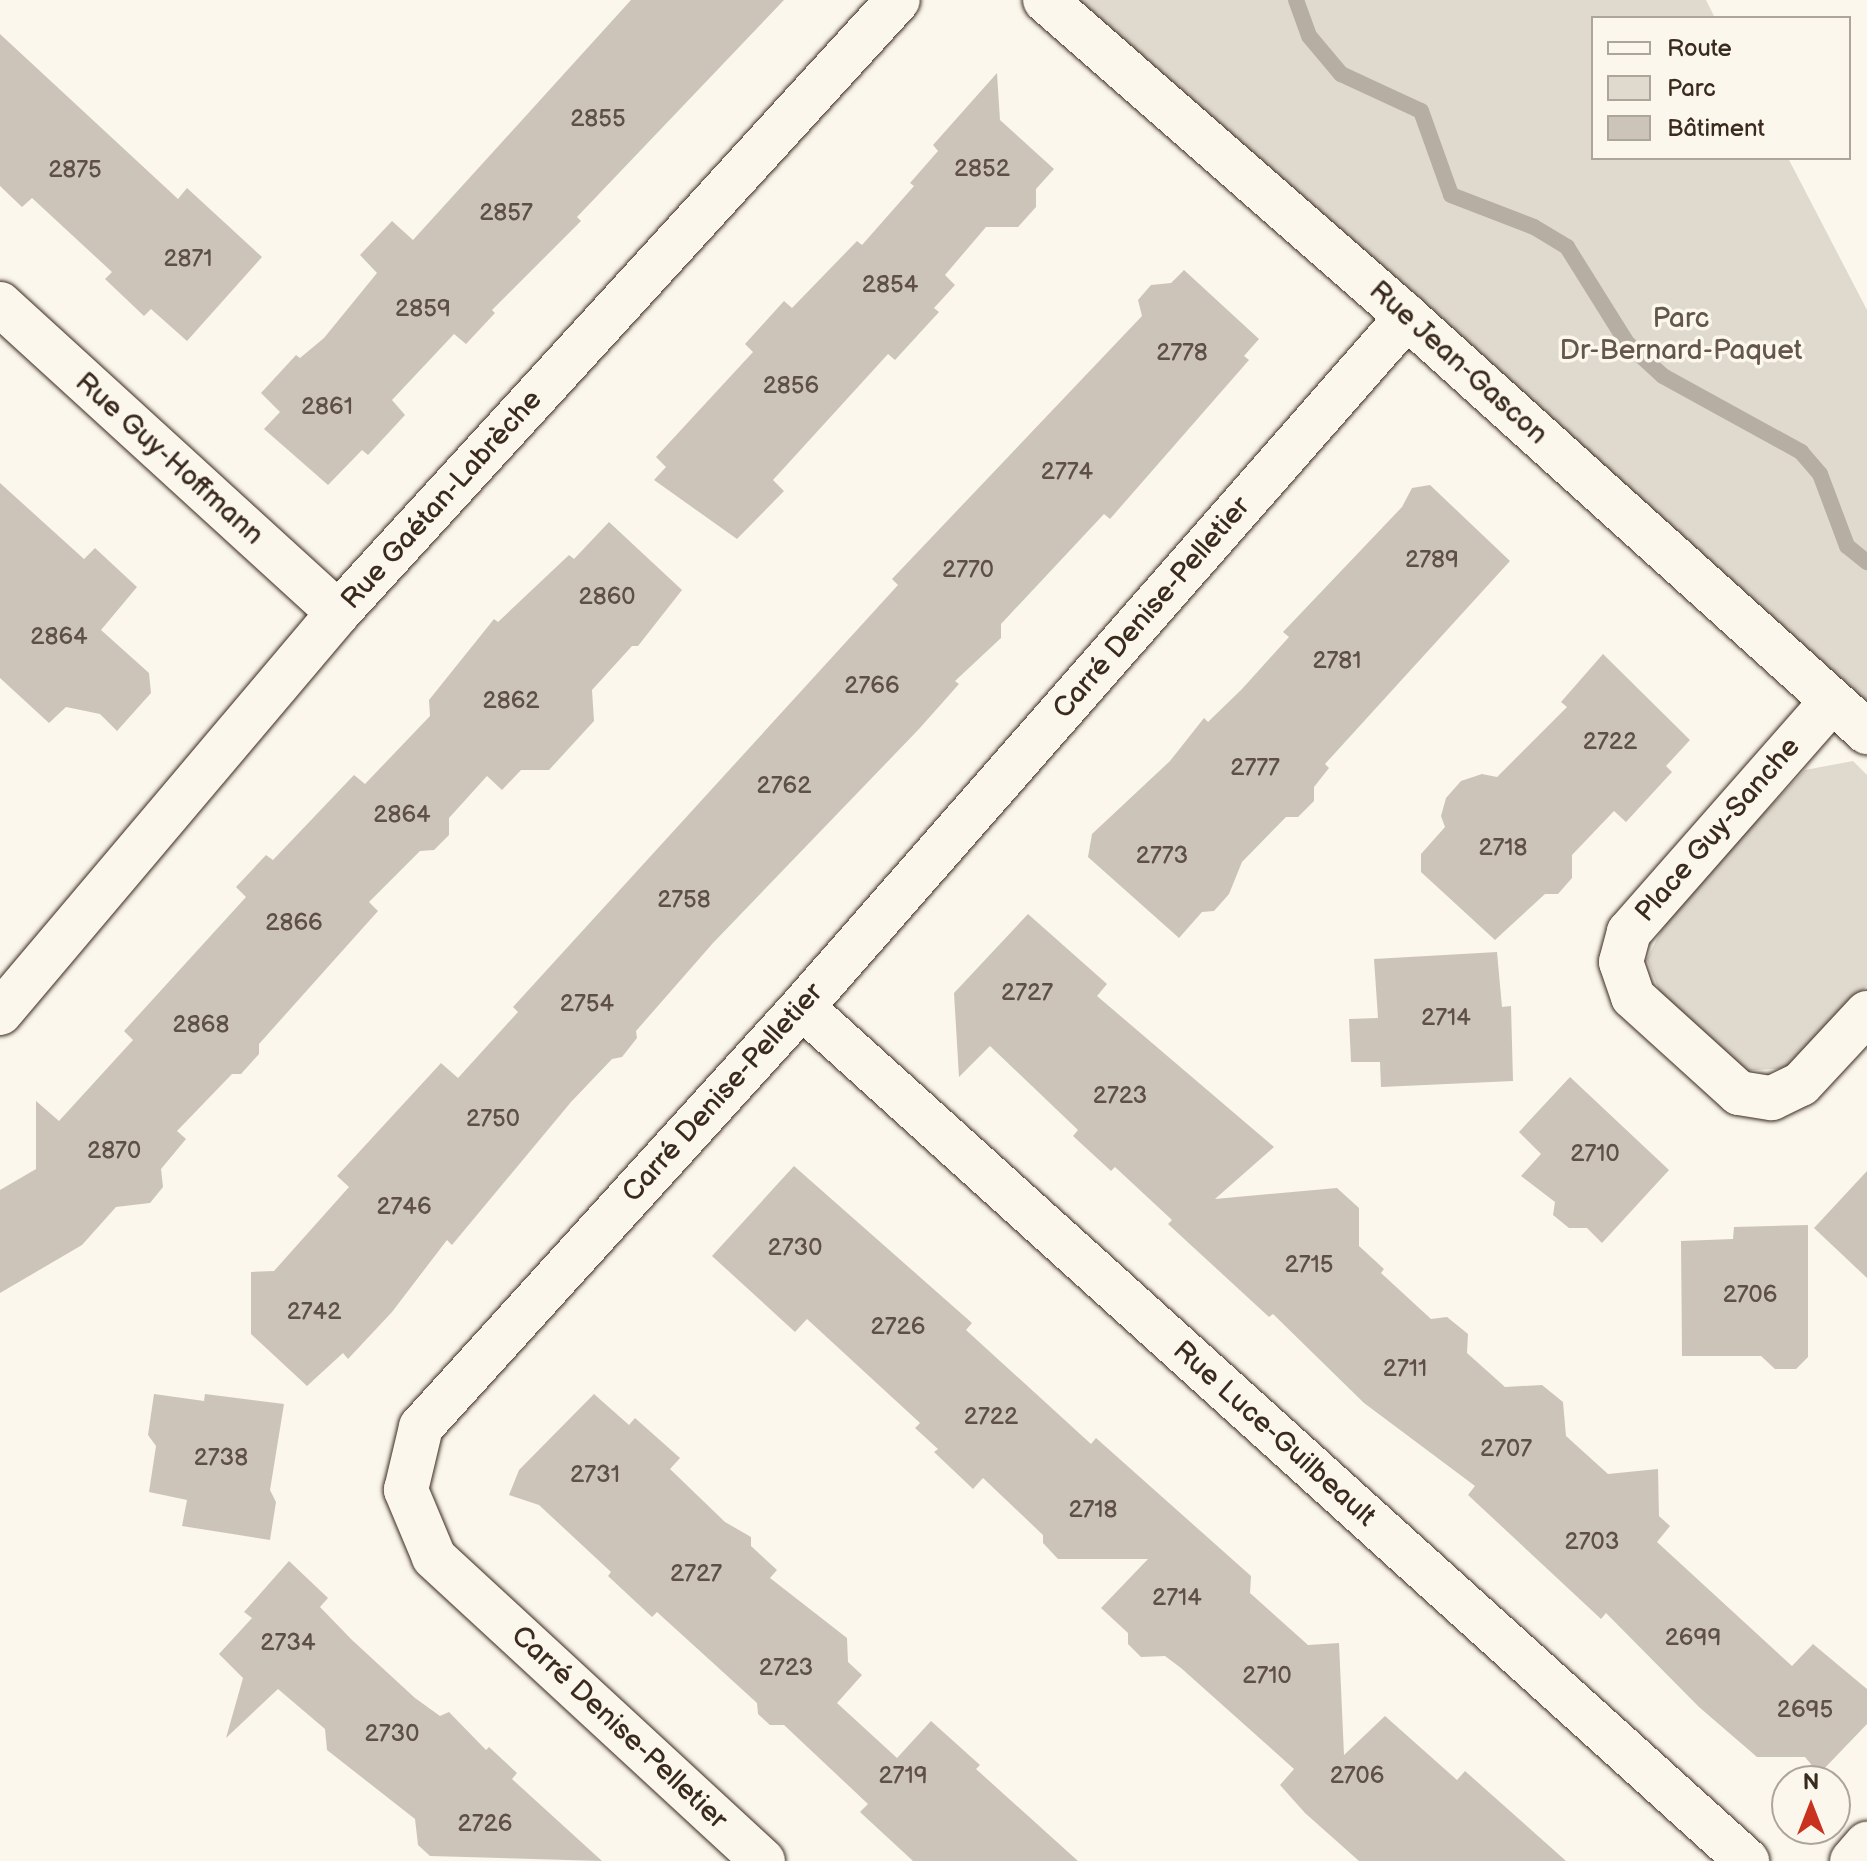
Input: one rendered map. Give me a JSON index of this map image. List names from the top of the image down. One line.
{"streets":{"street":["Rue Jean-Gascon","Rue Guy-Hoffmann","Rue Gaétan-Labrèche","Carré Denise-Pelletier","Place Guy-Sanche","Rue Luce-Guilbeault"]},"crossings":[["Rue Jean-Gascon","Carré Denise-Pelletier"],["Rue Jean-Gascon","Place Guy-Sanche"],["Rue Guy-Hoffmann","Rue Gaétan-Labrèche"],["Carré Denise-Pelletier","Rue Luce-Guilbeault"]],"parks":["Parc Dr-Bernard-Paquet"],"house_numbers":["2855","2852","2875","2857","2871","2854","2859","2778","2856","2861","2774","2789","2770","2860","2864","2781","2766","2862","2722","2777","2762","2864","2718","2773","2758","2866","2727","2754","2714","2868","2723","2750","2870","2710","2746","2730","2715","2706","2742","2726","2711","2722","2707","2738","2731","2718","2703","2727","2714","2699","2734","2723","2710","2695","2730","2719","2706","2726"],"legend":["Route","Parc","Bâtiment"],"north":"top"}
